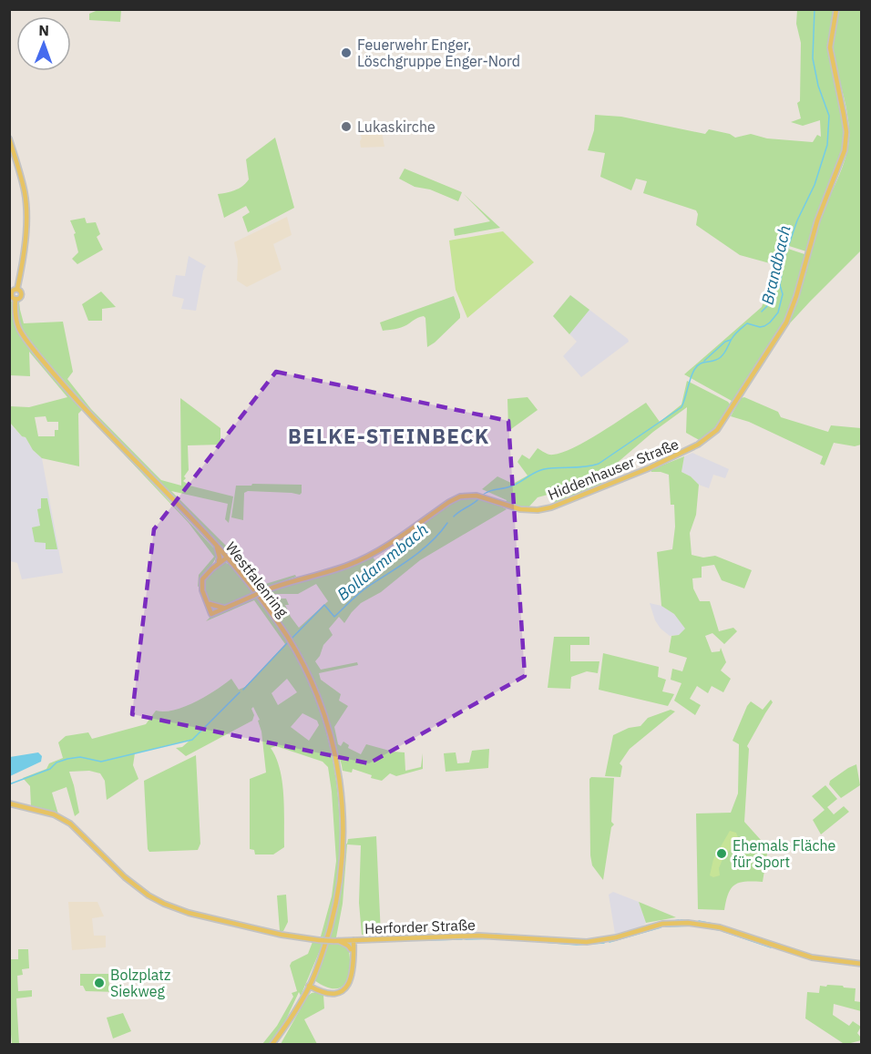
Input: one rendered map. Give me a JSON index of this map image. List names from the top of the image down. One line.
{"streets":{"main road":["Hiddenhauser Straße","Westfalenring","Herforder Straße"]},"districts":["BELKE-STEINBECK"],"water":["Brandbach","Bolldammbach"],"places":["Feuerwehr Enger, Löschgruppe Enger-Nord","Lukaskirche","Ehemals Fläche für Sport","Bolzplatz Siekweg"],"north":"top"}
